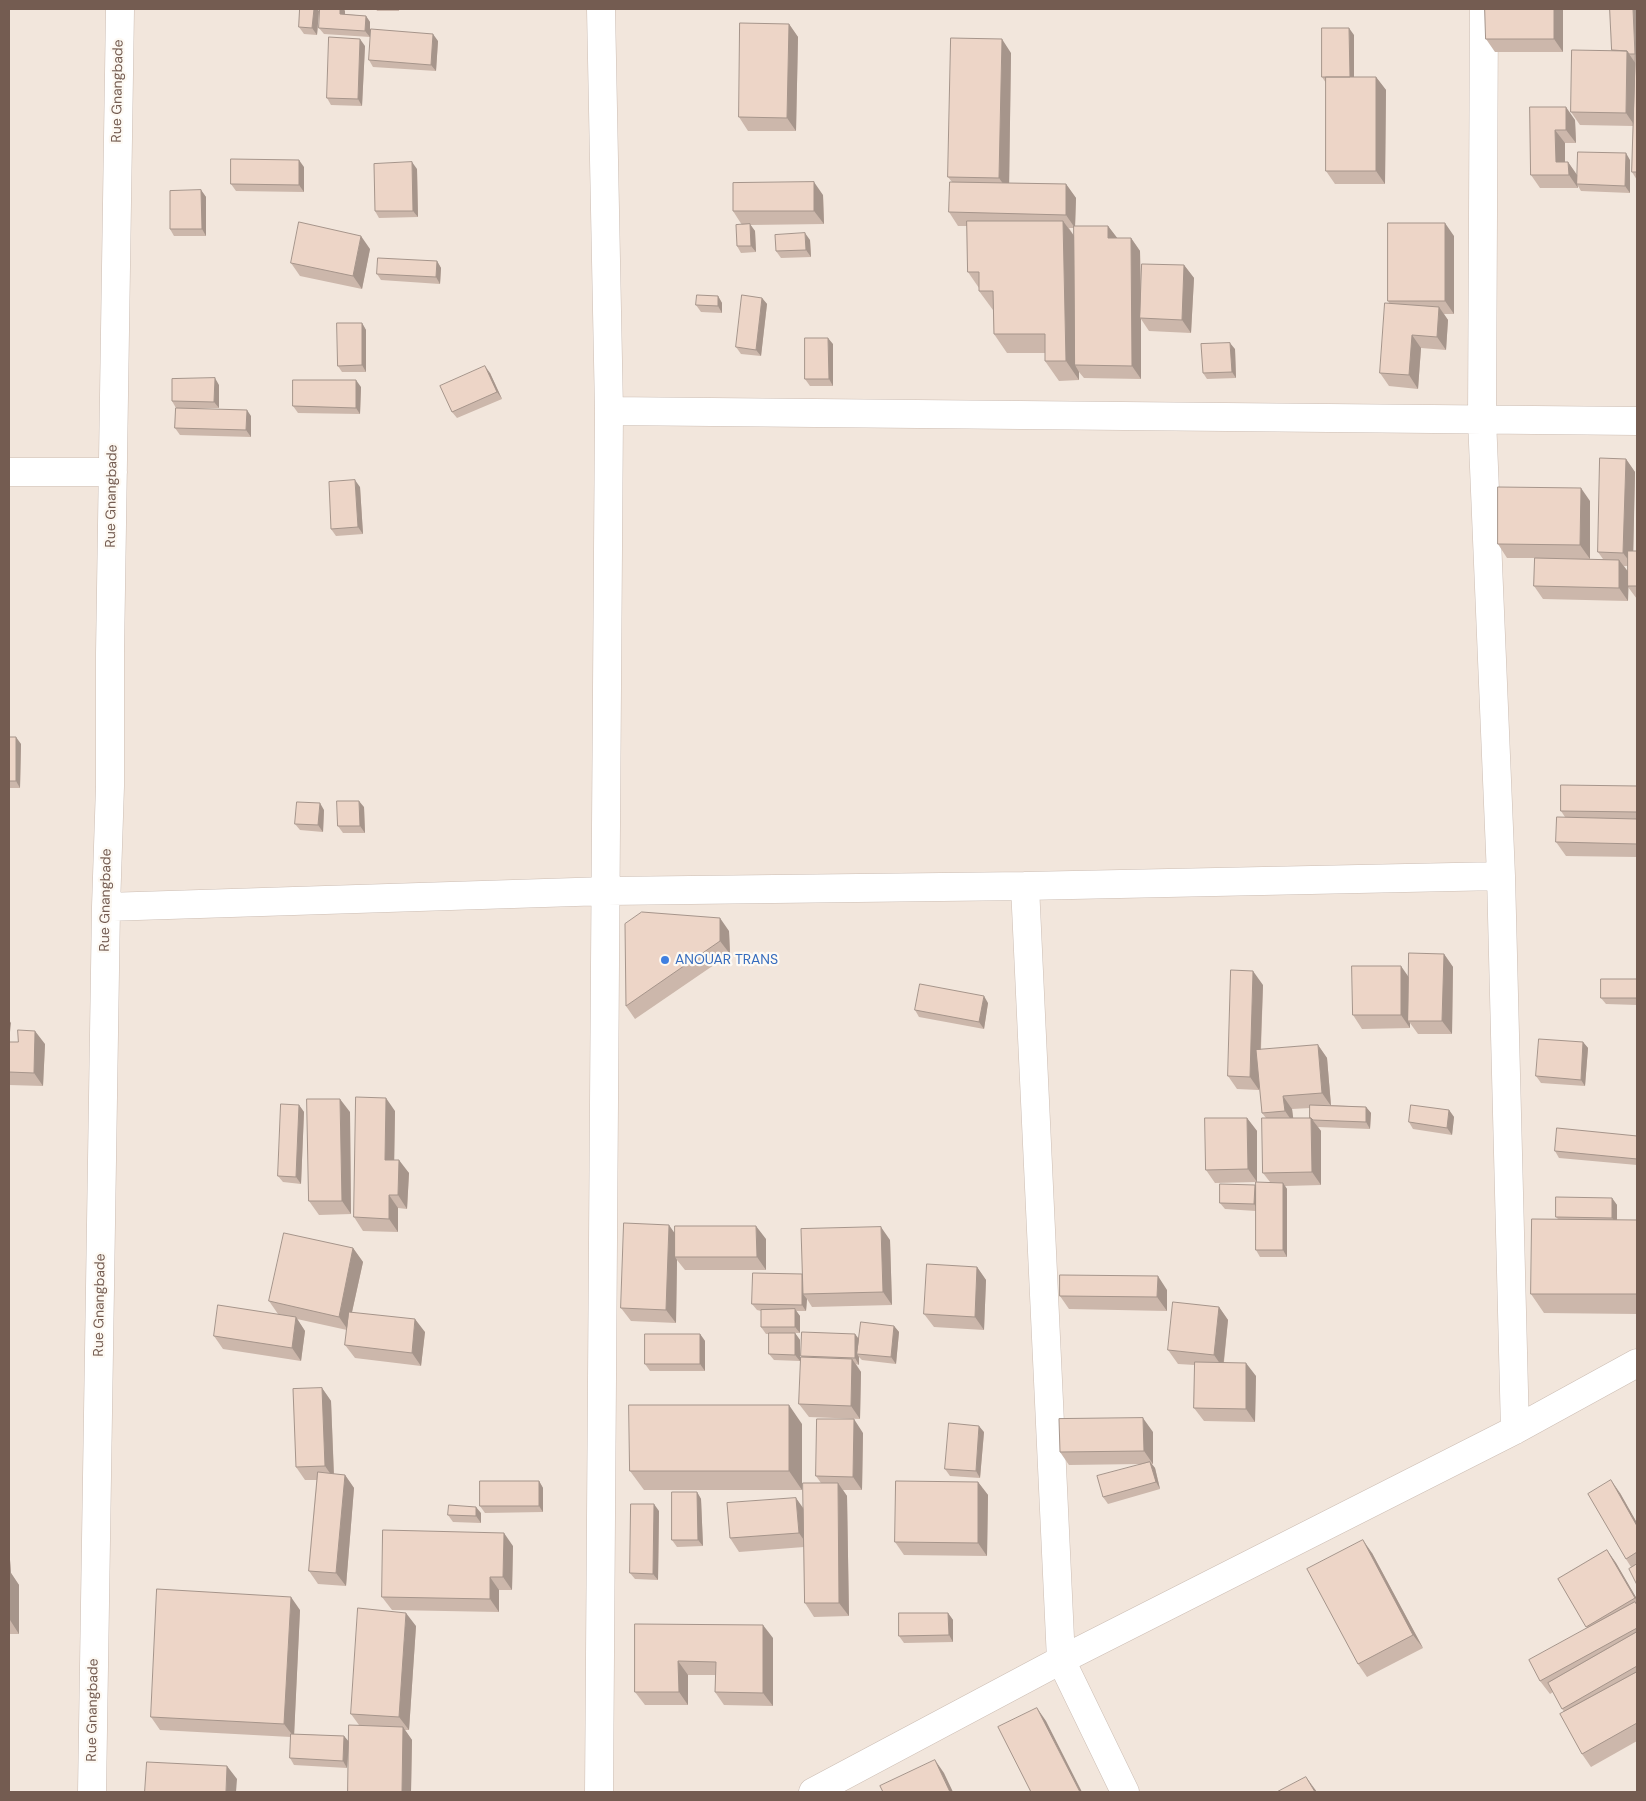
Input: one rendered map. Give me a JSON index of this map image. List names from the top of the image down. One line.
{"streets":{"street":["Rue Gnangbade"]},"places":["ANOUAR TRANS"]}
